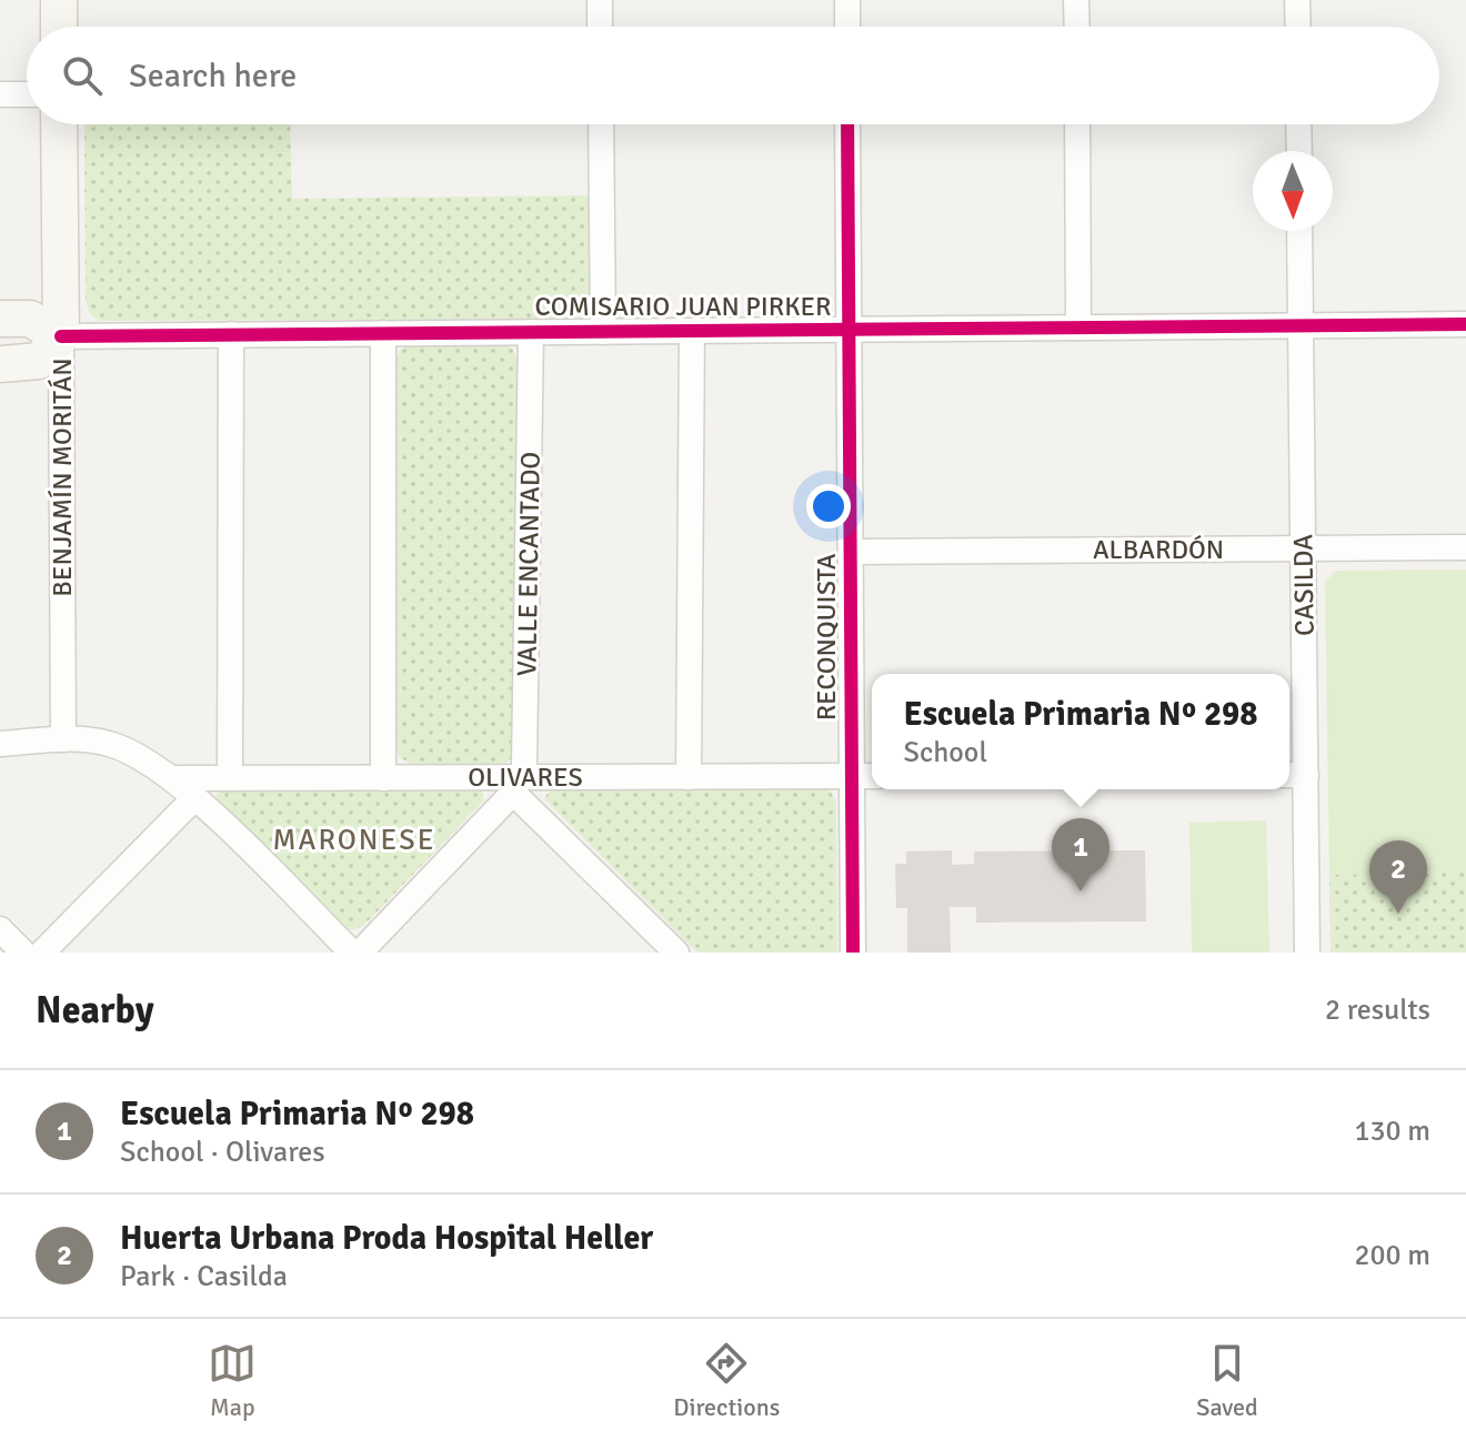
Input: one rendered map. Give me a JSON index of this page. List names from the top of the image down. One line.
{"streets":{"street":["COMISARIO JUAN PIRKER","BENJAMÍN MORITÁN","ALBARDÓN","VALLE ENCANTADO","CASILDA","RECONQUISTA","OLIVARES"]},"crossings":[["COMISARIO JUAN PIRKER","BENJAMÍN MORITÁN"],["COMISARIO JUAN PIRKER","VALLE ENCANTADO"],["COMISARIO JUAN PIRKER","CASILDA"],["COMISARIO JUAN PIRKER","RECONQUISTA"],["ALBARDÓN","CASILDA"],["ALBARDÓN","RECONQUISTA"],["VALLE ENCANTADO","OLIVARES"],["RECONQUISTA","OLIVARES"]],"districts":["MARONESE"],"north":"bottom","page":{"search":"Search here","popup":["Escuela Primaria Nº 298","School"],"pins":["1","2"],"heading":["Nearby","2 results"],"list":[{"mark":"1","name":"Escuela Primaria Nº 298","note":"School · Olivares","value":"130 m"},{"mark":"2","name":"Huerta Urbana Proda Hospital Heller","note":"Park · Casilda","value":"200 m"}],"nav":["Map","Directions","Saved"]}}
